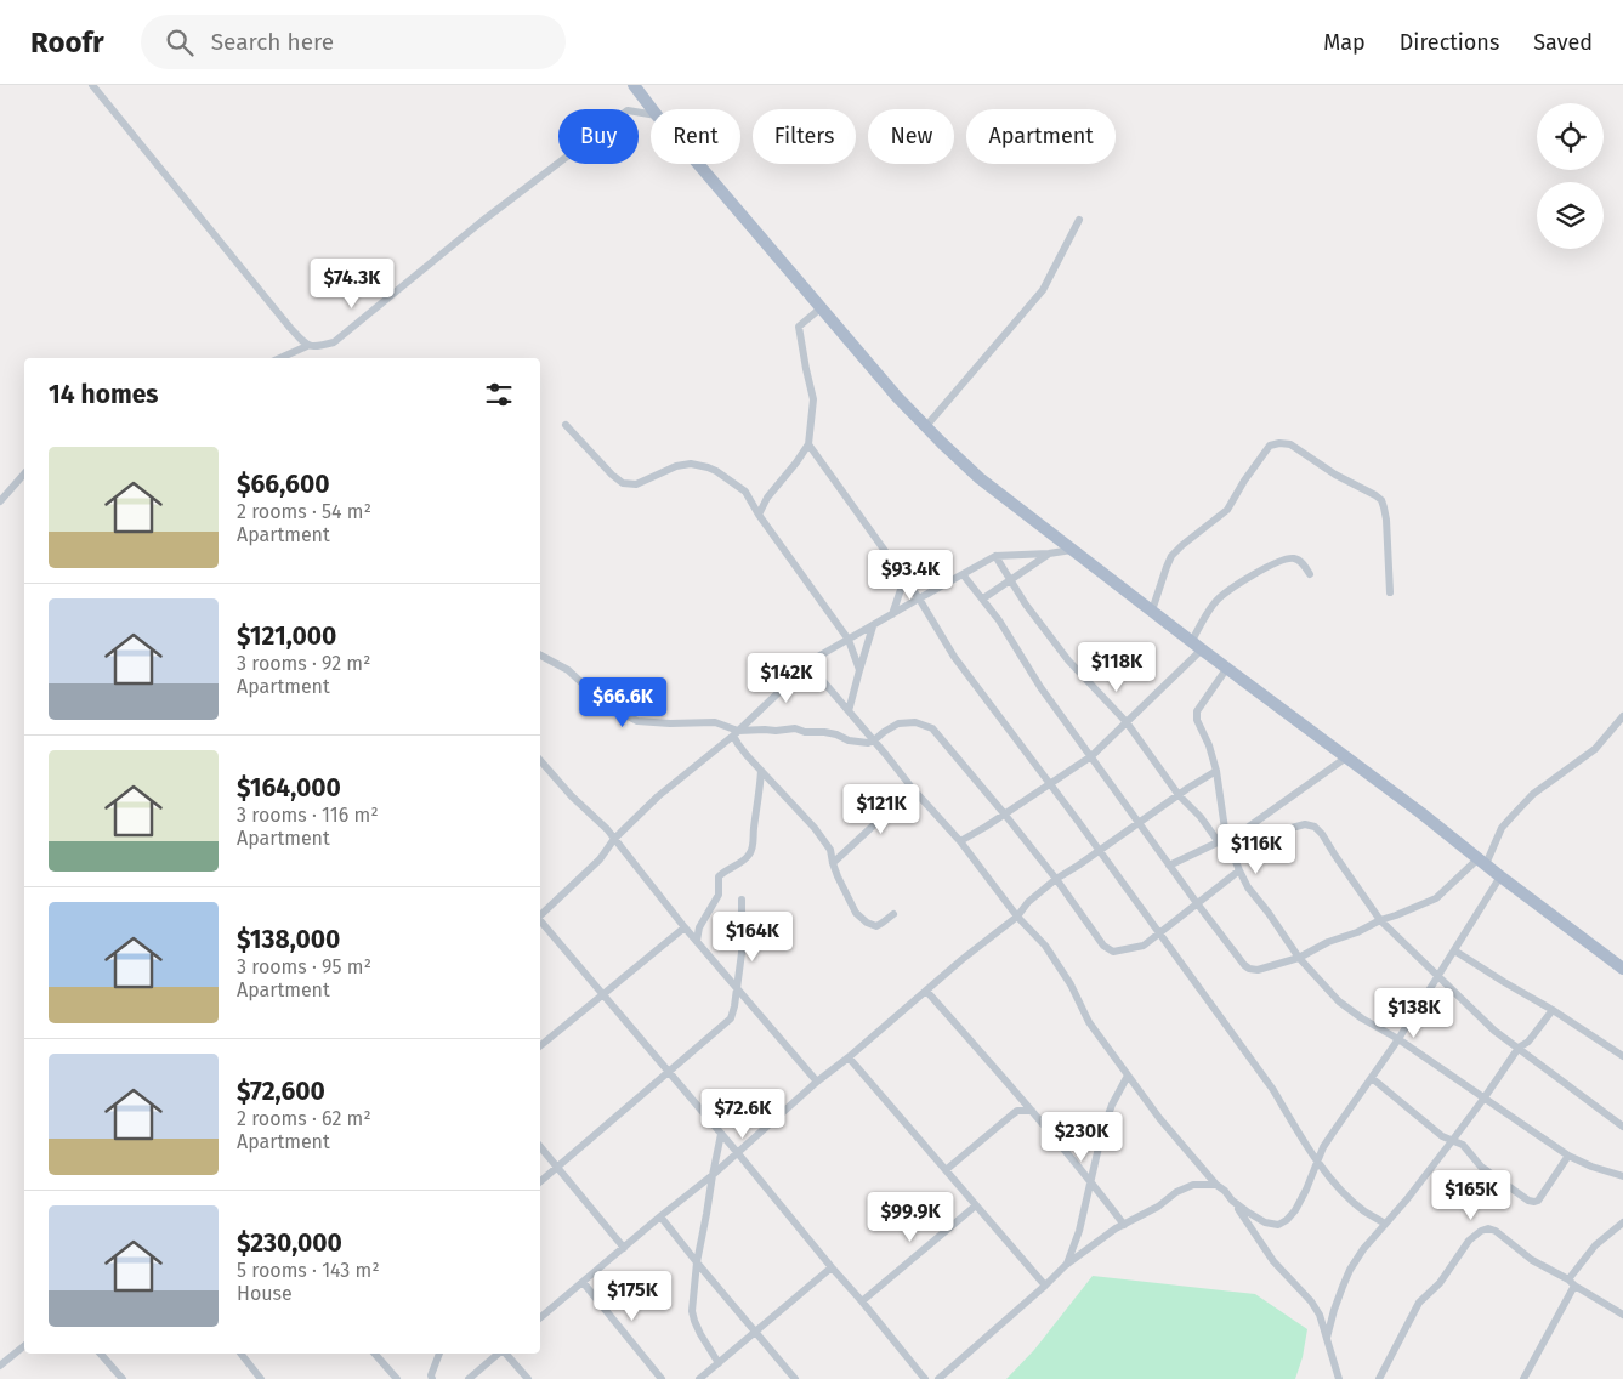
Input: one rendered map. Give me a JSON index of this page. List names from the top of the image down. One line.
{"page":{"header":"Roofr","search":"Search here","nav":["Map","Directions","Saved"],"chip":["Buy","Rent","Filters","New","Apartment"],"price":["$74.3K","$93.4K","$118K","$142K","$66.6K","$121K","$116K","$164K","$138K","$72.6K","$230K","$165K","$99.9K","$175K"],"heading":"14 homes","list":[{"name":"$66,600","note":"2 rooms · 54 m² · Apartment"},{"name":"$121,000","note":"3 rooms · 92 m² · Apartment"},{"name":"$164,000","note":"3 rooms · 116 m² · Apartment"},{"name":"$138,000","note":"3 rooms · 95 m² · Apartment"},{"name":"$72,600","note":"2 rooms · 62 m² · Apartment"},{"name":"$230,000","note":"5 rooms · 143 m² · House"}]}}
